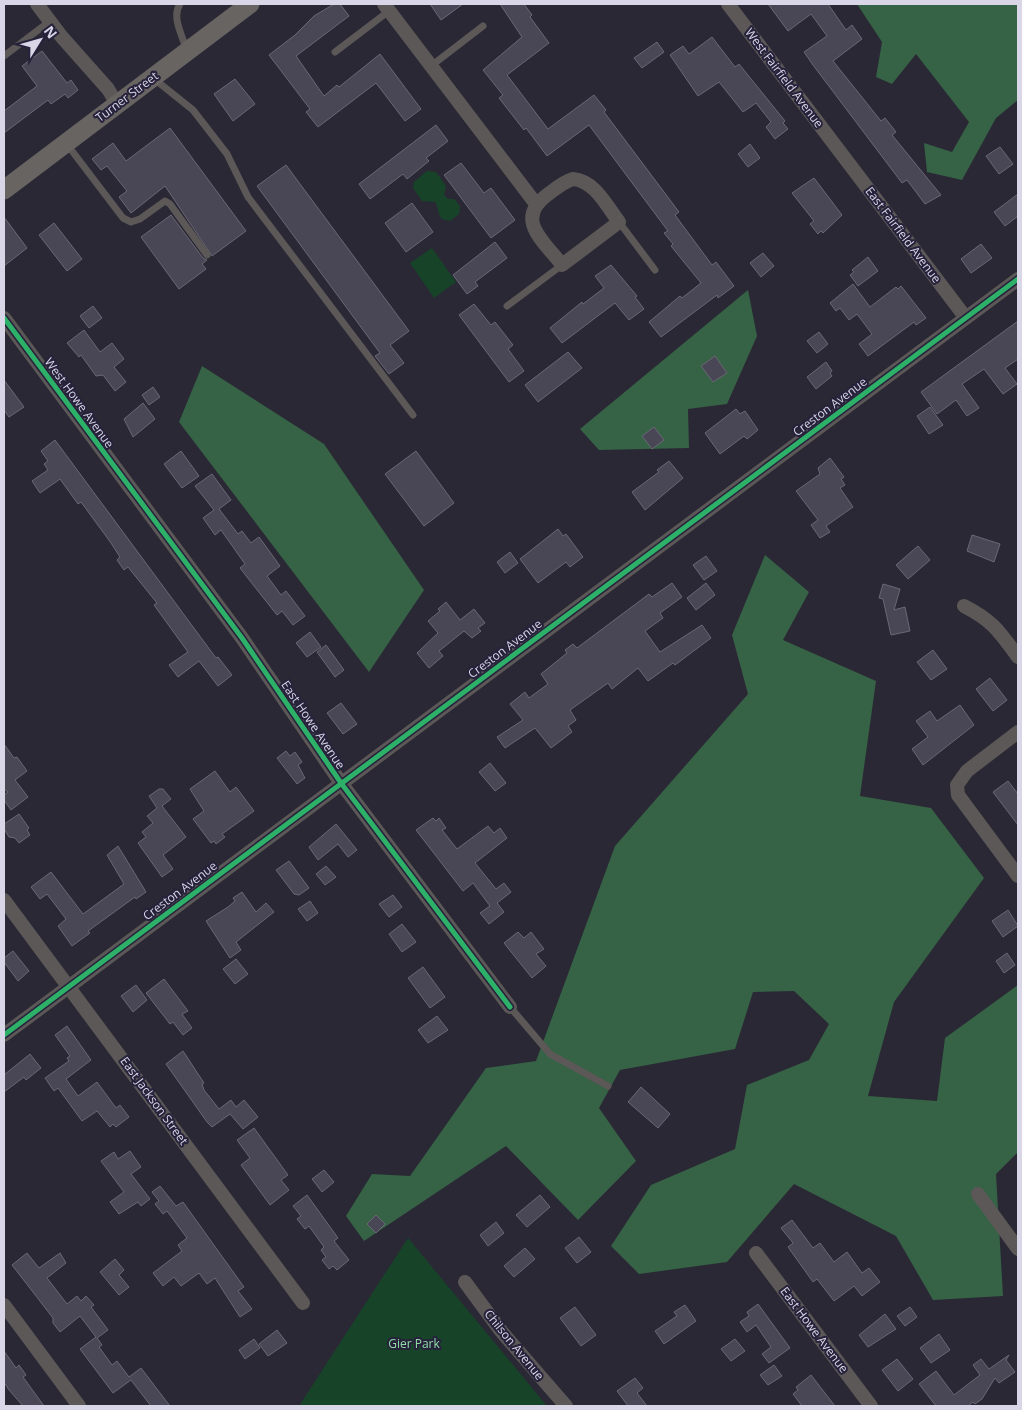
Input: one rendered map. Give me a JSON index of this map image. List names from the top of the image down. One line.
{"streets":{"street":["West Fairfield Avenue","Turner Street","East Fairfield Avenue","West Howe Avenue","Creston Avenue","East Howe Avenue","East Jackson Street","Chilson Avenue"]},"crossings":[["West Fairfield Avenue","East Fairfield Avenue"],["East Fairfield Avenue","Creston Avenue"],["West Howe Avenue","East Howe Avenue"],["Creston Avenue","East Howe Avenue"],["Creston Avenue","East Jackson Street"]],"parks":["Gier Park"],"north":"top right"}
